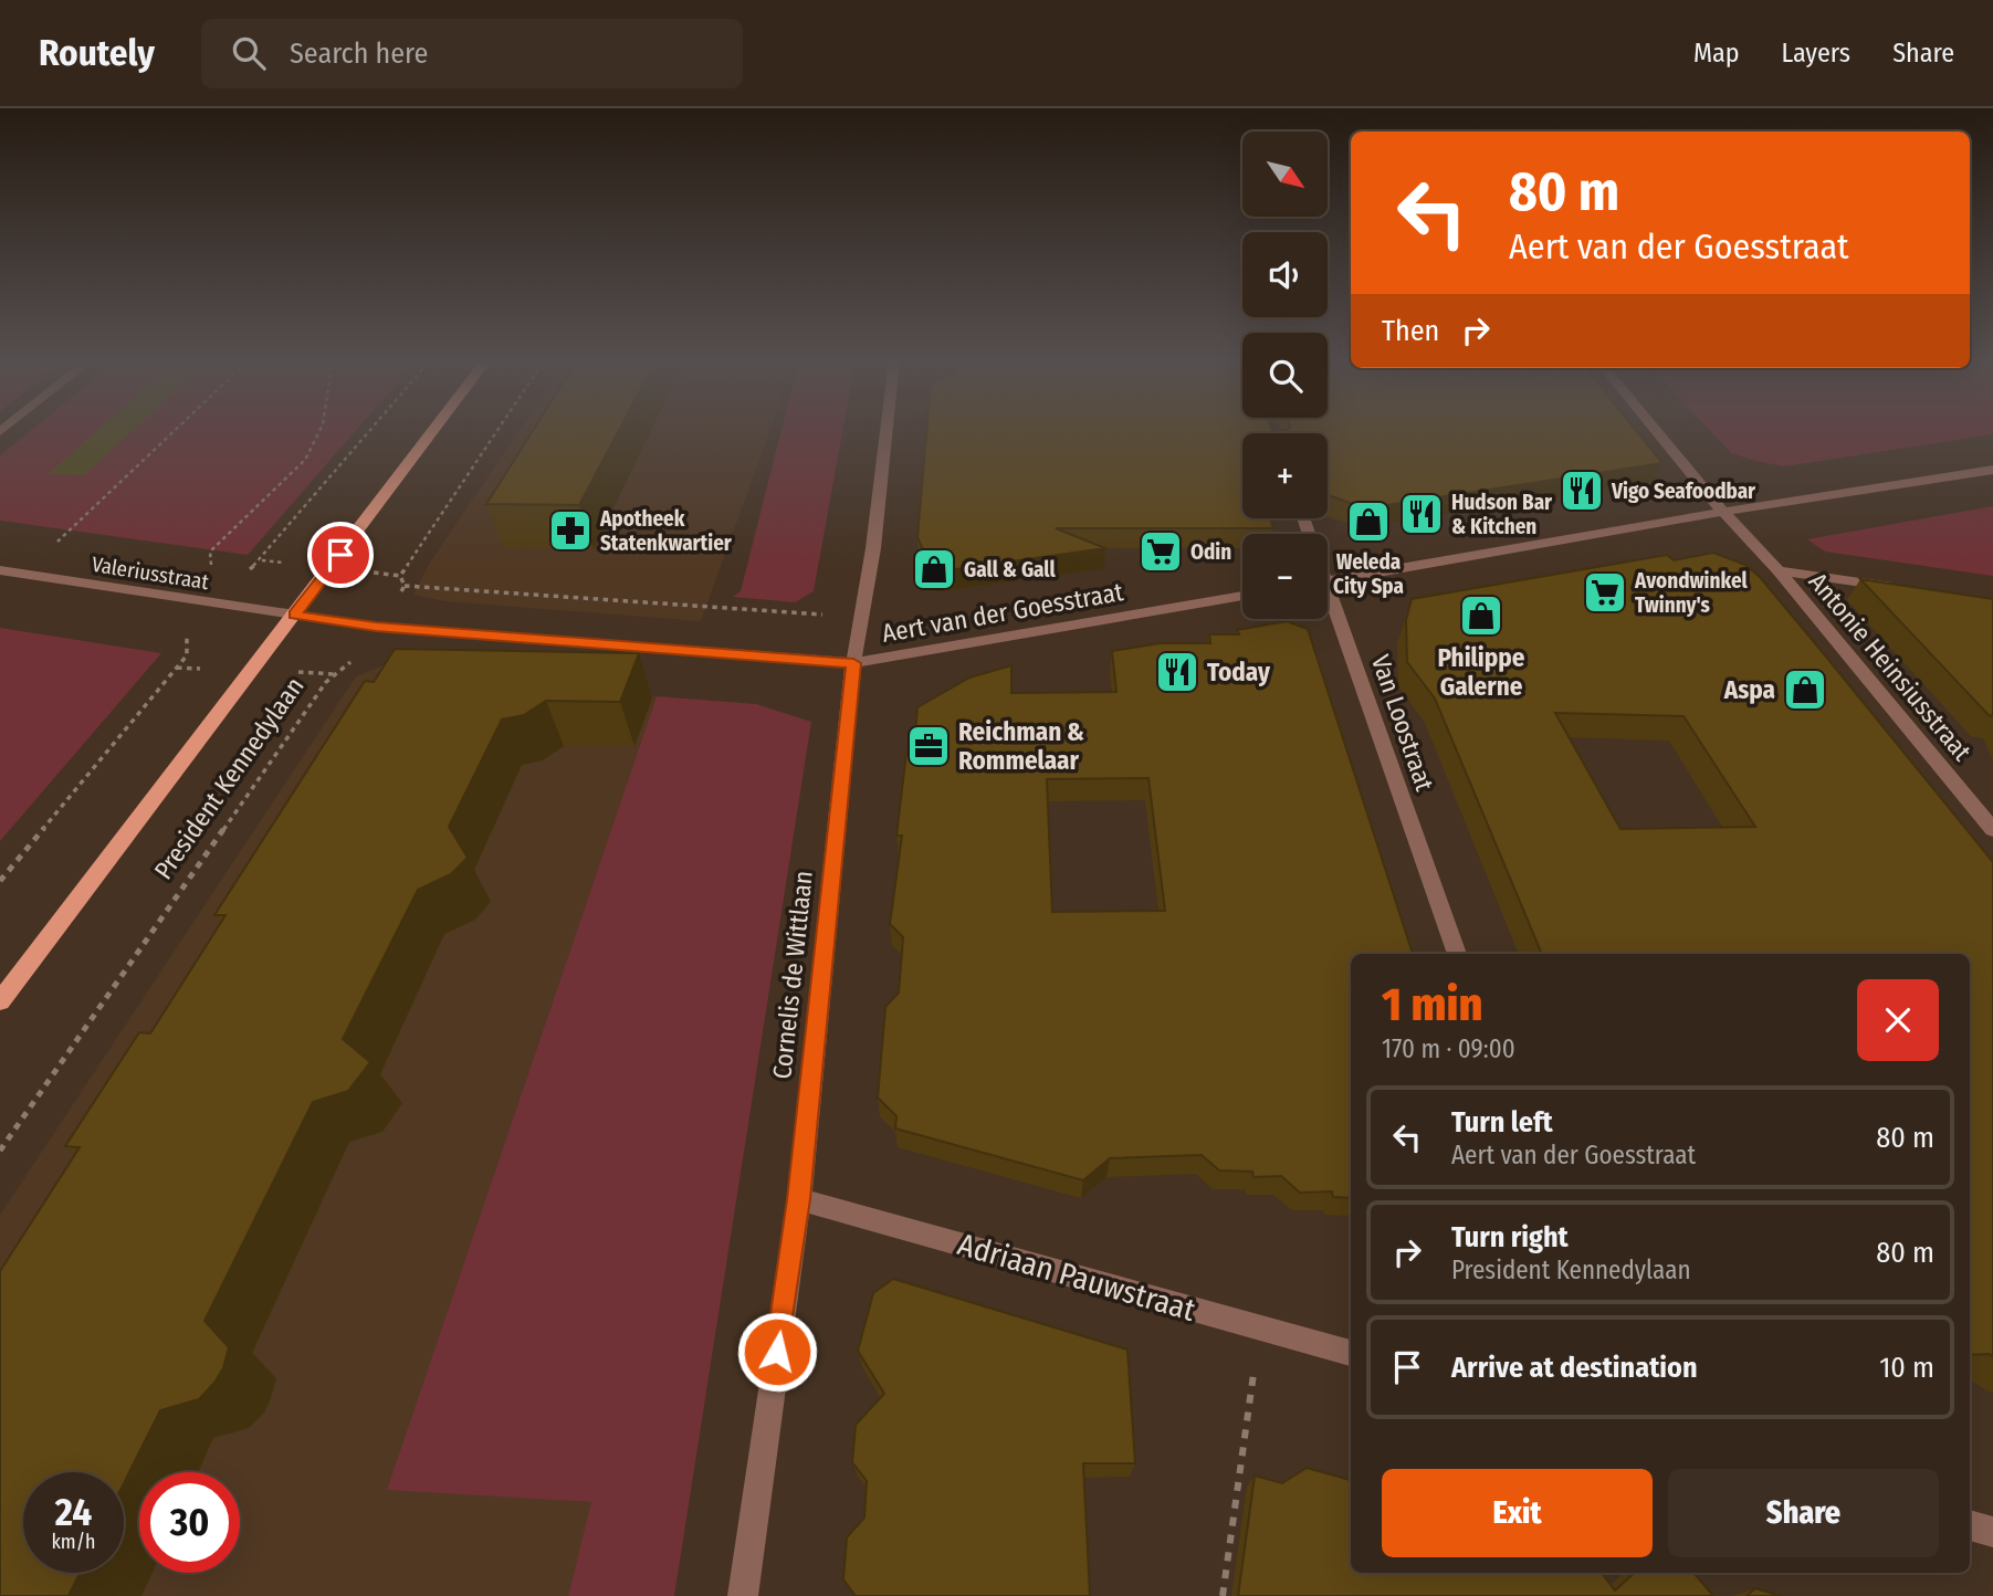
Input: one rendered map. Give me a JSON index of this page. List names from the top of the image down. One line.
{"streets":{"main road":["President Kennedylaan"],"street":["Valeriusstraat","Aert van der Goesstraat","Antonie Heinsiusstraat","Van Loostraat","Cornelis de Wittlaan","Adriaan Pauwstraat"]},"crossings":[["Valeriusstraat","Aert van der Goesstraat"],["Valeriusstraat","President Kennedylaan"],["Aert van der Goesstraat","President Kennedylaan"],["Aert van der Goesstraat","Cornelis de Wittlaan"],["Cornelis de Wittlaan","Adriaan Pauwstraat"]],"places":{"restaurant":["Vigo Seafoodbar","Hudson Bar & Kitchen","Today"],"shop":["Weleda City Spa","Gall & Gall","Philippe Galerne","Aspa"],"pharmacy":["Apotheek Statenkwartier"],"supermarket":["Odin","Avondwinkel Twinny's"],"office":["Reichman & Rommelaar"]},"north":"bottom right","page":{"header":"Routely","search":"Search here","nav":["Map","Layers","Share"],"map_buttons":["+","−"],"turn":["80 m","Aert van der Goesstraat"],"then":"Then","heading":["1 min","170 m · 09:00"],"list":[{"name":"Turn left","note":"Aert van der Goesstraat","value":"80 m"},{"name":"Turn right","note":"President Kennedylaan","value":"80 m"},{"name":"Arrive at destination","value":"10 m"}],"buttons":["Exit","Share"],"speed":"24 km/h","limit":"30"}}
